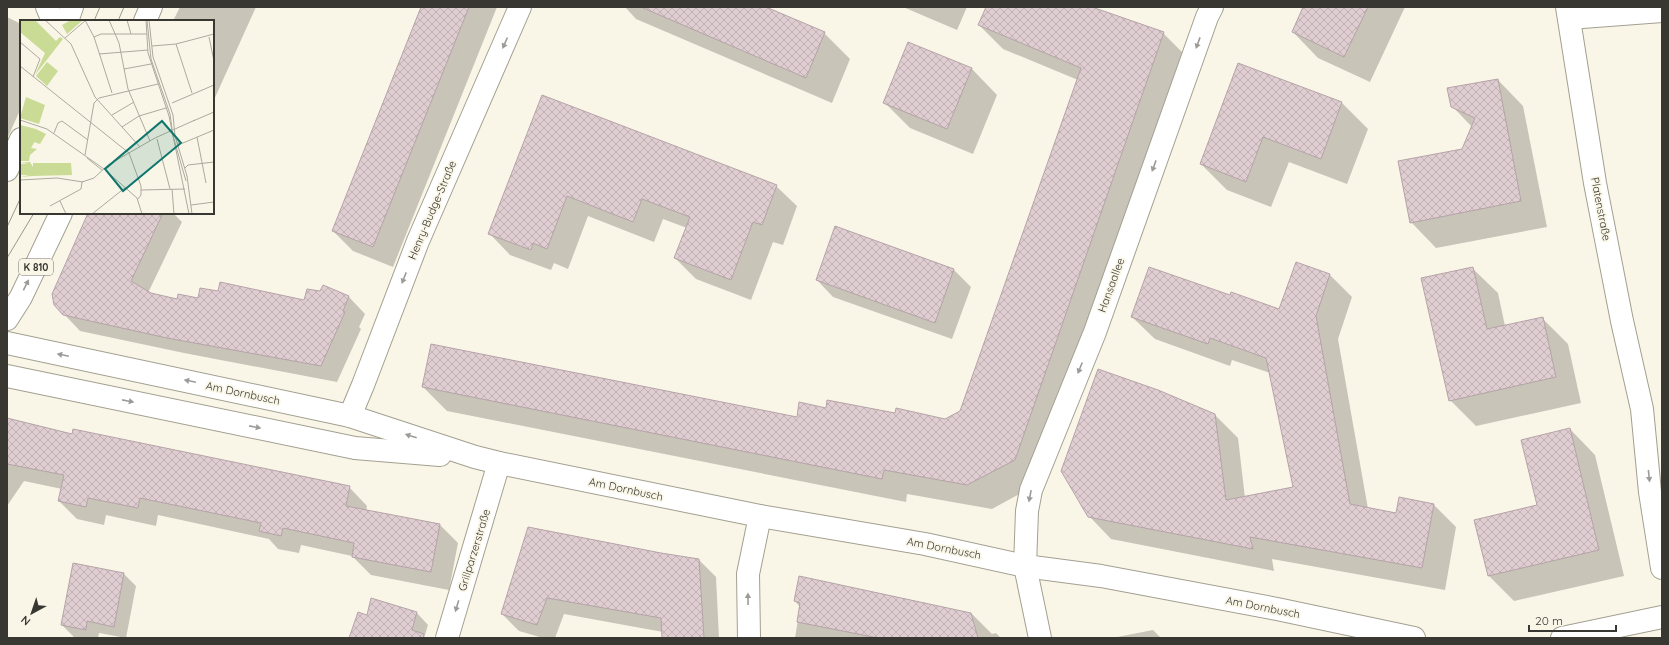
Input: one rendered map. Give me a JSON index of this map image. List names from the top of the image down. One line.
{"streets":{"main road":["Platenstraße","Henry-Budge-Straße","K 810","Hansaallee","Am Dornbusch","Grillparzerstraße"]},"crossings":[["Henry-Budge-Straße","Am Dornbusch"],["Hansaallee","Am Dornbusch"],["Am Dornbusch","Grillparzerstraße"]],"one_way":["Henry-Budge-Straße","Hansaallee","Grillparzerstraße"],"scale_bar":"20 m","north":"bottom left"}
